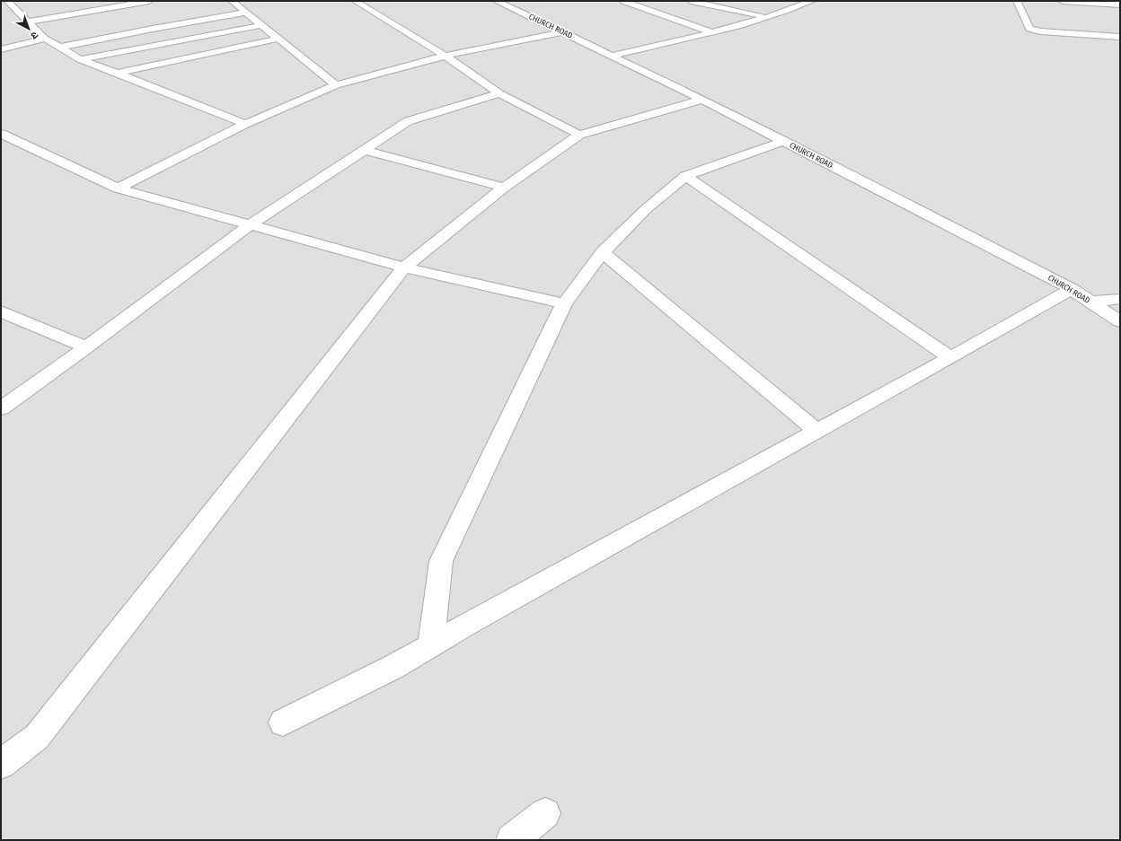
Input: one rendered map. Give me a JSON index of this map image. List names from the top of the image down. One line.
{"streets":{"street":["CHURCH ROAD"]},"north":"bottom right"}
